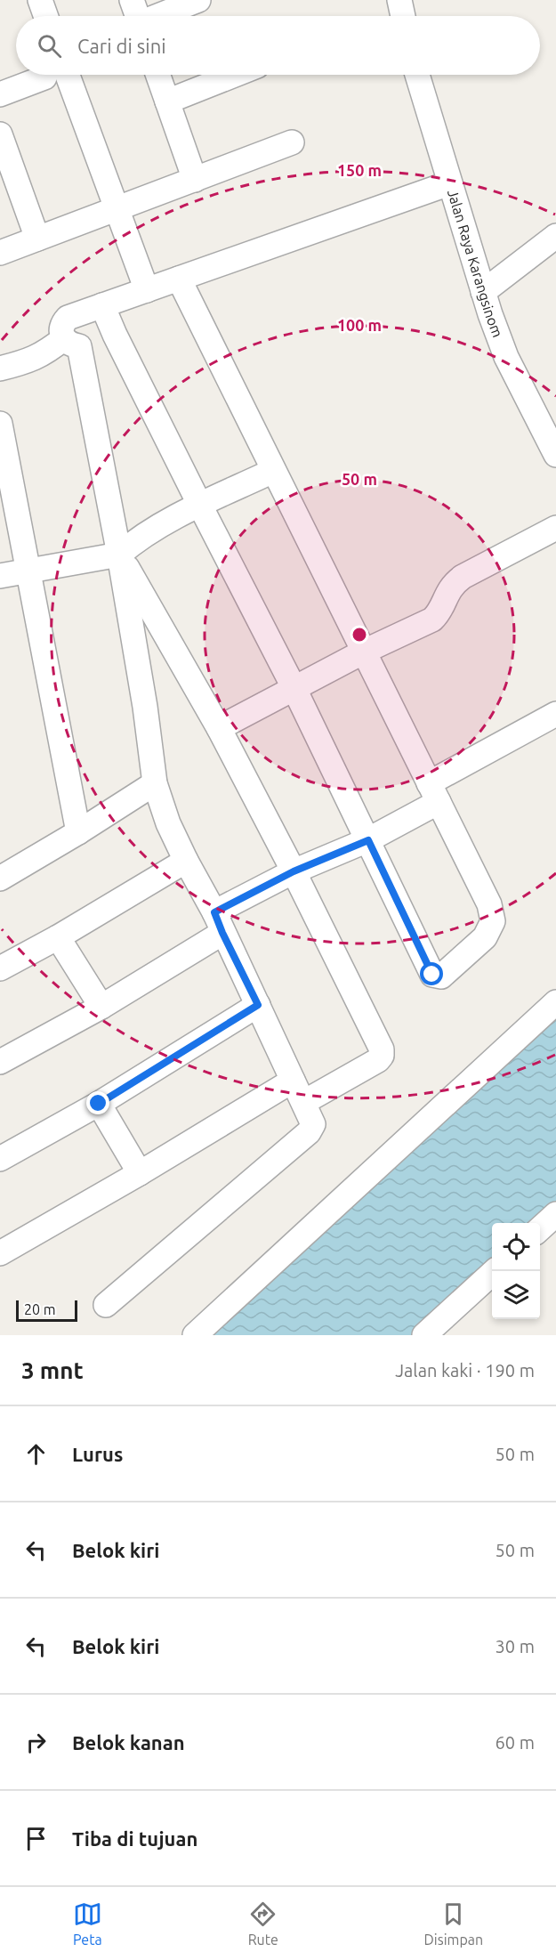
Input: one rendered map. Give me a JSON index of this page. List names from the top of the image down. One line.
{"streets":{"street":["Jalan Raya Karangsinom"]},"scale_bar":"20 m","page":{"search":"Cari di sini","scale":"20 m","heading":["3 mnt","Jalan kaki · 190 m"],"list":[["Lurus","50 m"],["Belok kiri","50 m"],["Belok kiri","30 m"],["Belok kanan","60 m"],"Tiba di tujuan"],"nav":["Peta","Rute","Disimpan"]},"rings":["150 m","100 m","50 m"]}
